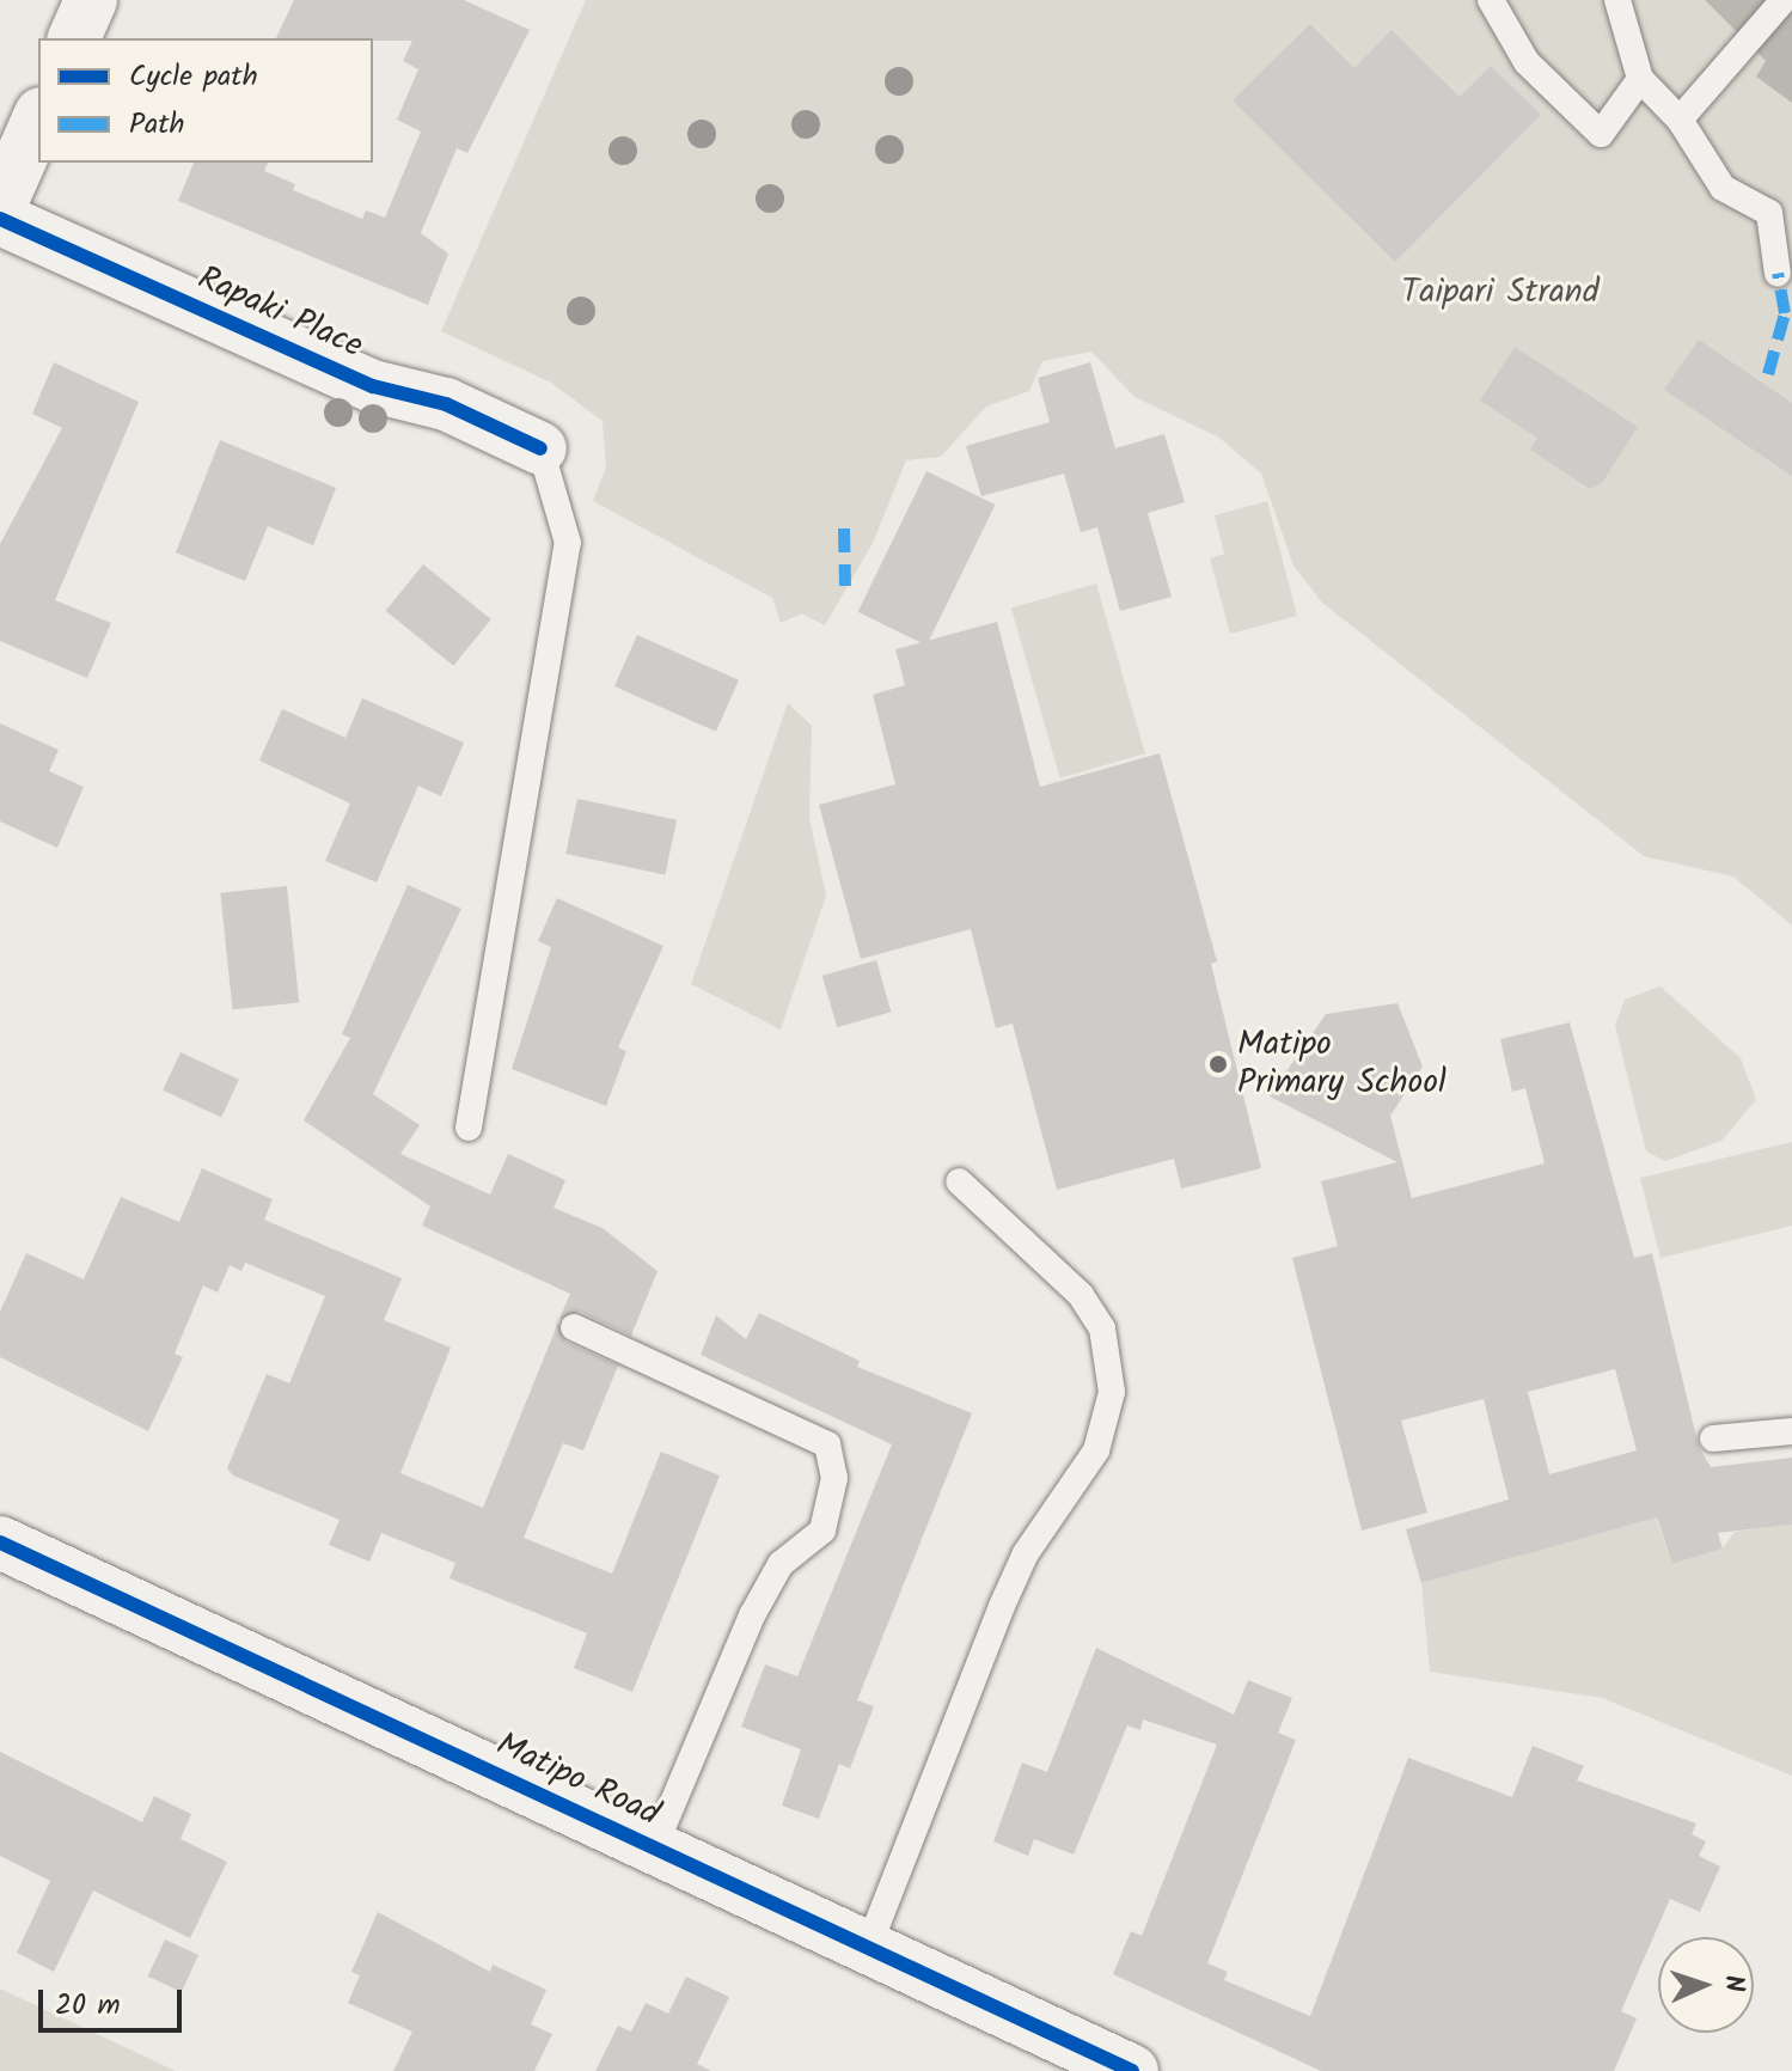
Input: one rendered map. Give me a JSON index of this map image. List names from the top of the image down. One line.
{"streets":{"street":["Rapaki Place","Matipo Road"]},"parks":["Taipari Strand"],"places":["Matipo Primary School"],"legend":["Cycle path","Path"],"scale_bar":"20 m","north":"right"}
